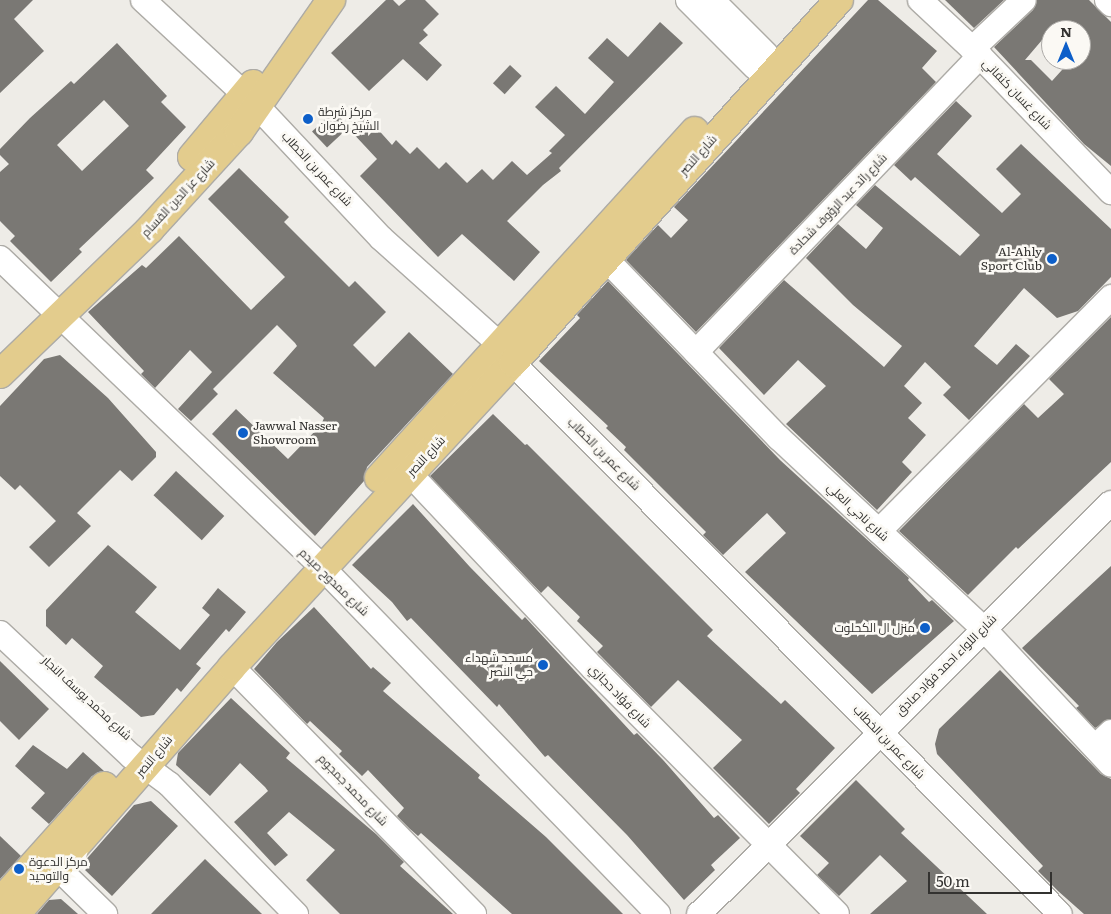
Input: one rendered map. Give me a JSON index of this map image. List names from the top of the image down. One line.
{"streets":{"main road":["شارع النصر","شارع عز الدين القسام"],"street":["شارع غسان كنفاني","شارع عمر بن الخطاب","شارع رائد عبد الرؤوف شحادة","شارع ناجي العلي","شارع ممدوح صيدم","شارع اللواء احمد فؤاد صادق","شارع فؤاد حجازي","شارع محمد يوسف النجار","شارع محمد جمجوم"]},"crossings":[["شارع غسان كنفاني","شارع رائد عبد الرؤوف شحادة"],["شارع النصر","شارع عمر بن الخطاب"],["شارع النصر","شارع ناجي العلي"],["شارع النصر","شارع ممدوح صيدم"],["شارع النصر","شارع فؤاد حجازي"],["شارع النصر","شارع محمد يوسف النجار"],["شارع النصر","شارع محمد جمجوم"],["شارع عمر بن الخطاب","شارع عز الدين القسام"],["شارع عمر بن الخطاب","شارع اللواء احمد فؤاد صادق"],["شارع عز الدين القسام","شارع ممدوح صيدم"],["شارع رائد عبد الرؤوف شحادة","شارع ناجي العلي"],["شارع ناجي العلي","شارع اللواء احمد فؤاد صادق"],["شارع اللواء احمد فؤاد صادق","شارع فؤاد حجازي"]],"places":["مركز شرطة الشيخ رضوان","Al-Ahly Sport Club","Jawwal Nasser Showroom","منزل ال الكحلوت","مسجد شهداء حي النصر","مركز الدعوة والتوحيد"],"scale_bar":"50 m","north":"top"}
